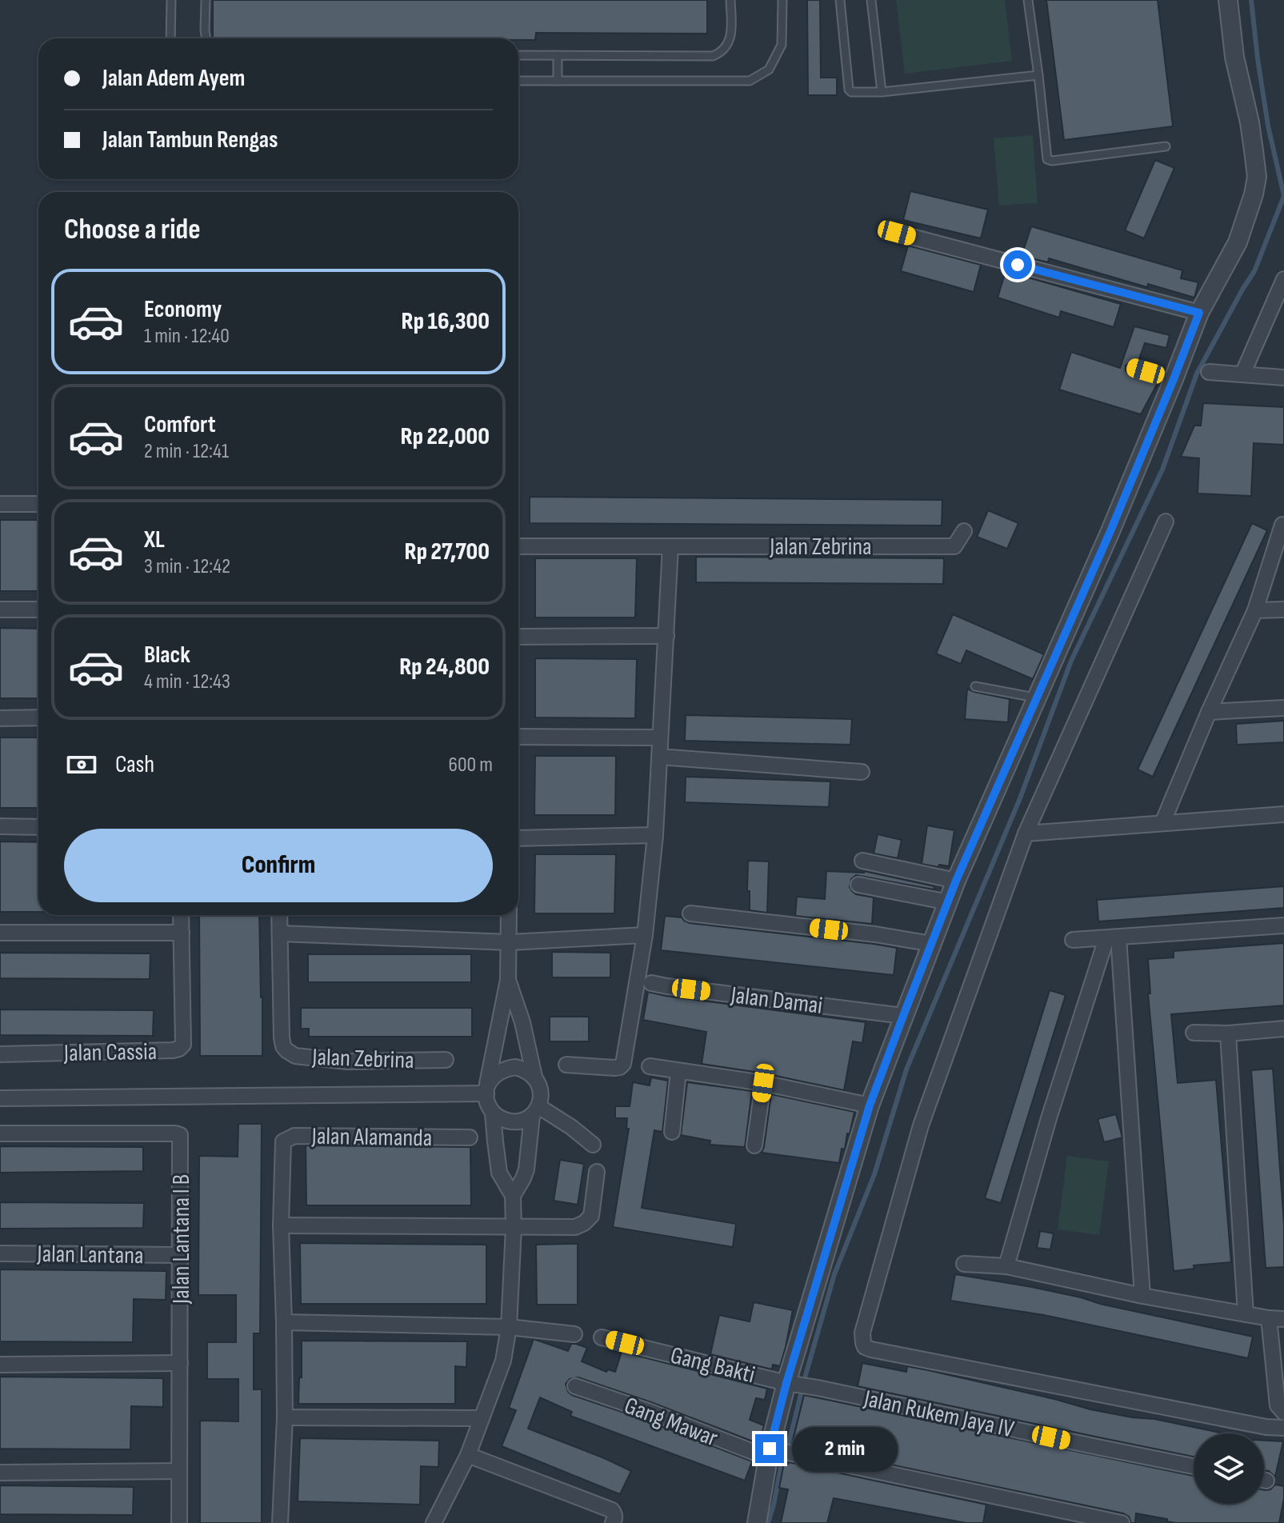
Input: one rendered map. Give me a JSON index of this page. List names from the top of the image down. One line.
{"streets":{"street":["Jalan Zebrina","Jalan Damai","Jalan Cassia","Jalan Alamanda","Jalan Lantana I B","Jalan Lantana","Gang Bakti","Jalan Rukem Jaya IV","Gang Mawar"]},"crossings":[["Jalan Lantana I B","Jalan Lantana"],["Gang Bakti","Jalan Rukem Jaya IV"]],"page":{"banner":["Jalan Adem Ayem","Jalan Tambun Rengas"],"heading":"Choose a ride","list":[{"name":"Economy","note":"1 min · 12:40","value":"Rp 16,300"},{"name":"Comfort","note":"2 min · 12:41","value":"Rp 22,000"},{"name":"XL","note":"3 min · 12:42","value":"Rp 27,700"},{"name":"Black","note":"4 min · 12:43","value":"Rp 24,800"}],"pay":["Cash","600 m"],"buttons":"Confirm","bubble":"2 min"}}
